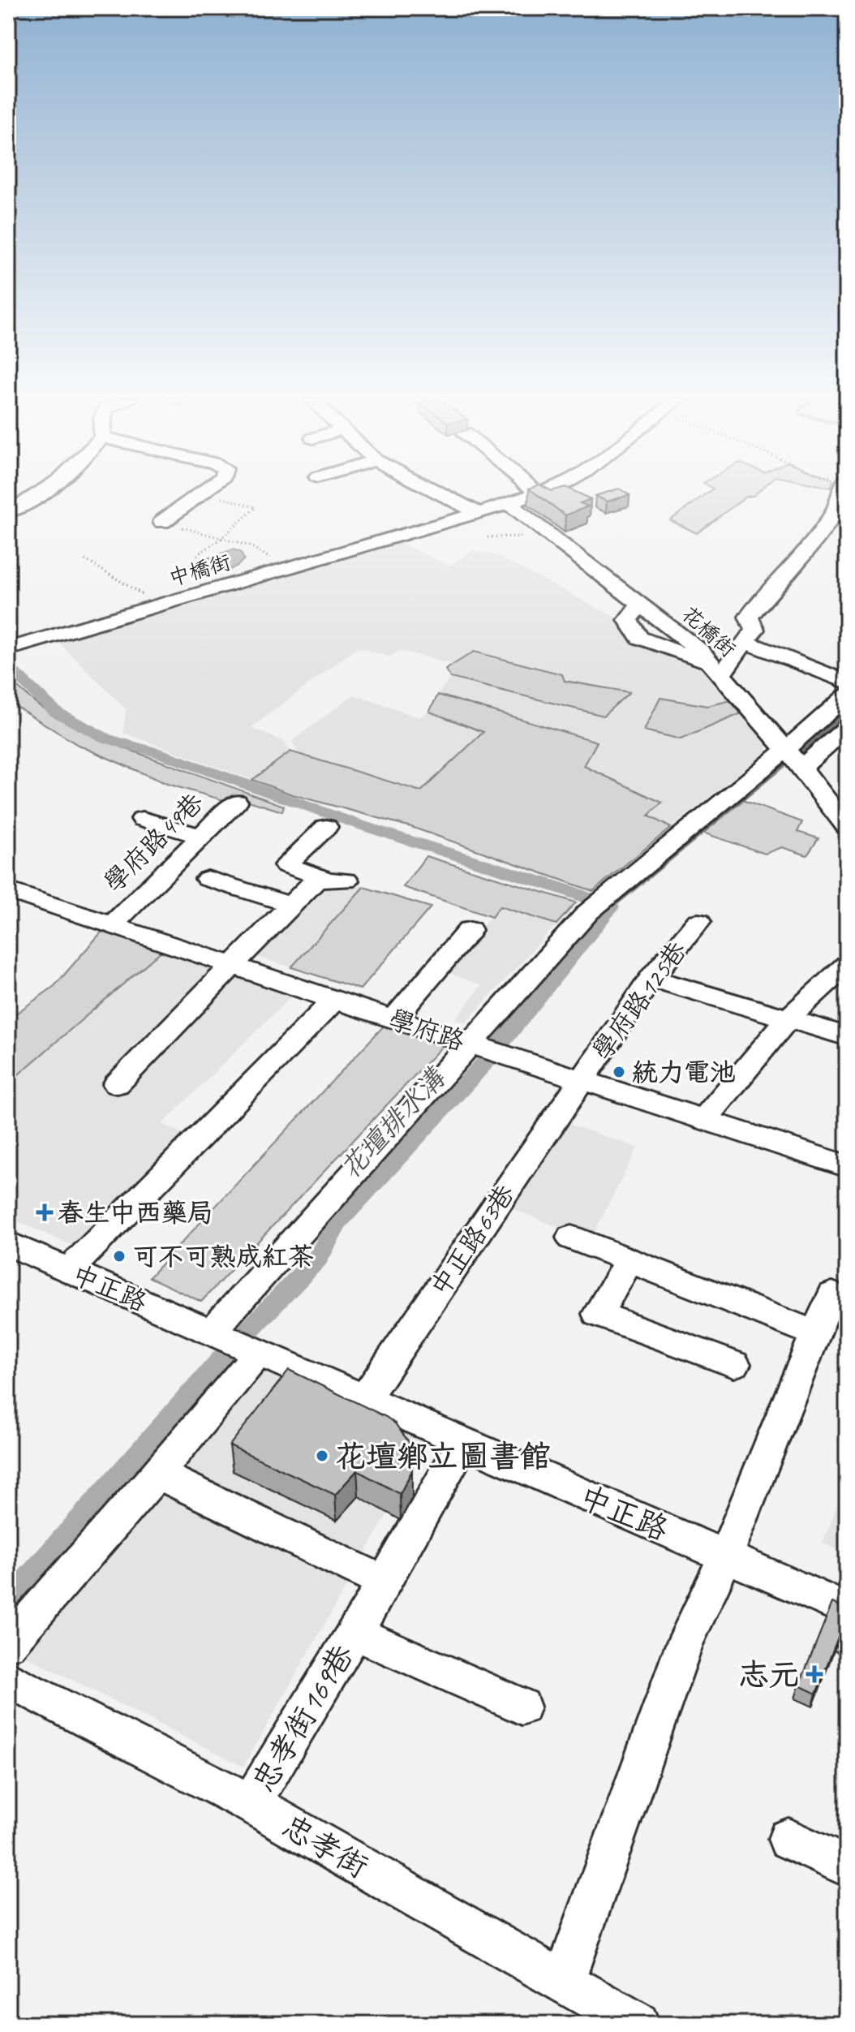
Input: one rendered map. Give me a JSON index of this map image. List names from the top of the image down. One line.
{"streets":{"street":["中橋街","花橋街","學府路49巷","學府路125巷","學府路","中正路63巷","中正路","忠孝街169巷","忠孝街"]},"crossings":[["中橋街","花橋街"],["學府路49巷","學府路"],["學府路125巷","學府路"],["學府路125巷","中正路63巷"],["學府路","中正路63巷"],["中正路63巷","中正路"],["中正路","忠孝街169巷"],["忠孝街169巷","忠孝街"]],"water":["花壇排水溝"],"places":{"other":["統力電池","可不可熟成紅茶","花壇鄉立圖書館"],"health":["春生中西藥局","志元"]}}
